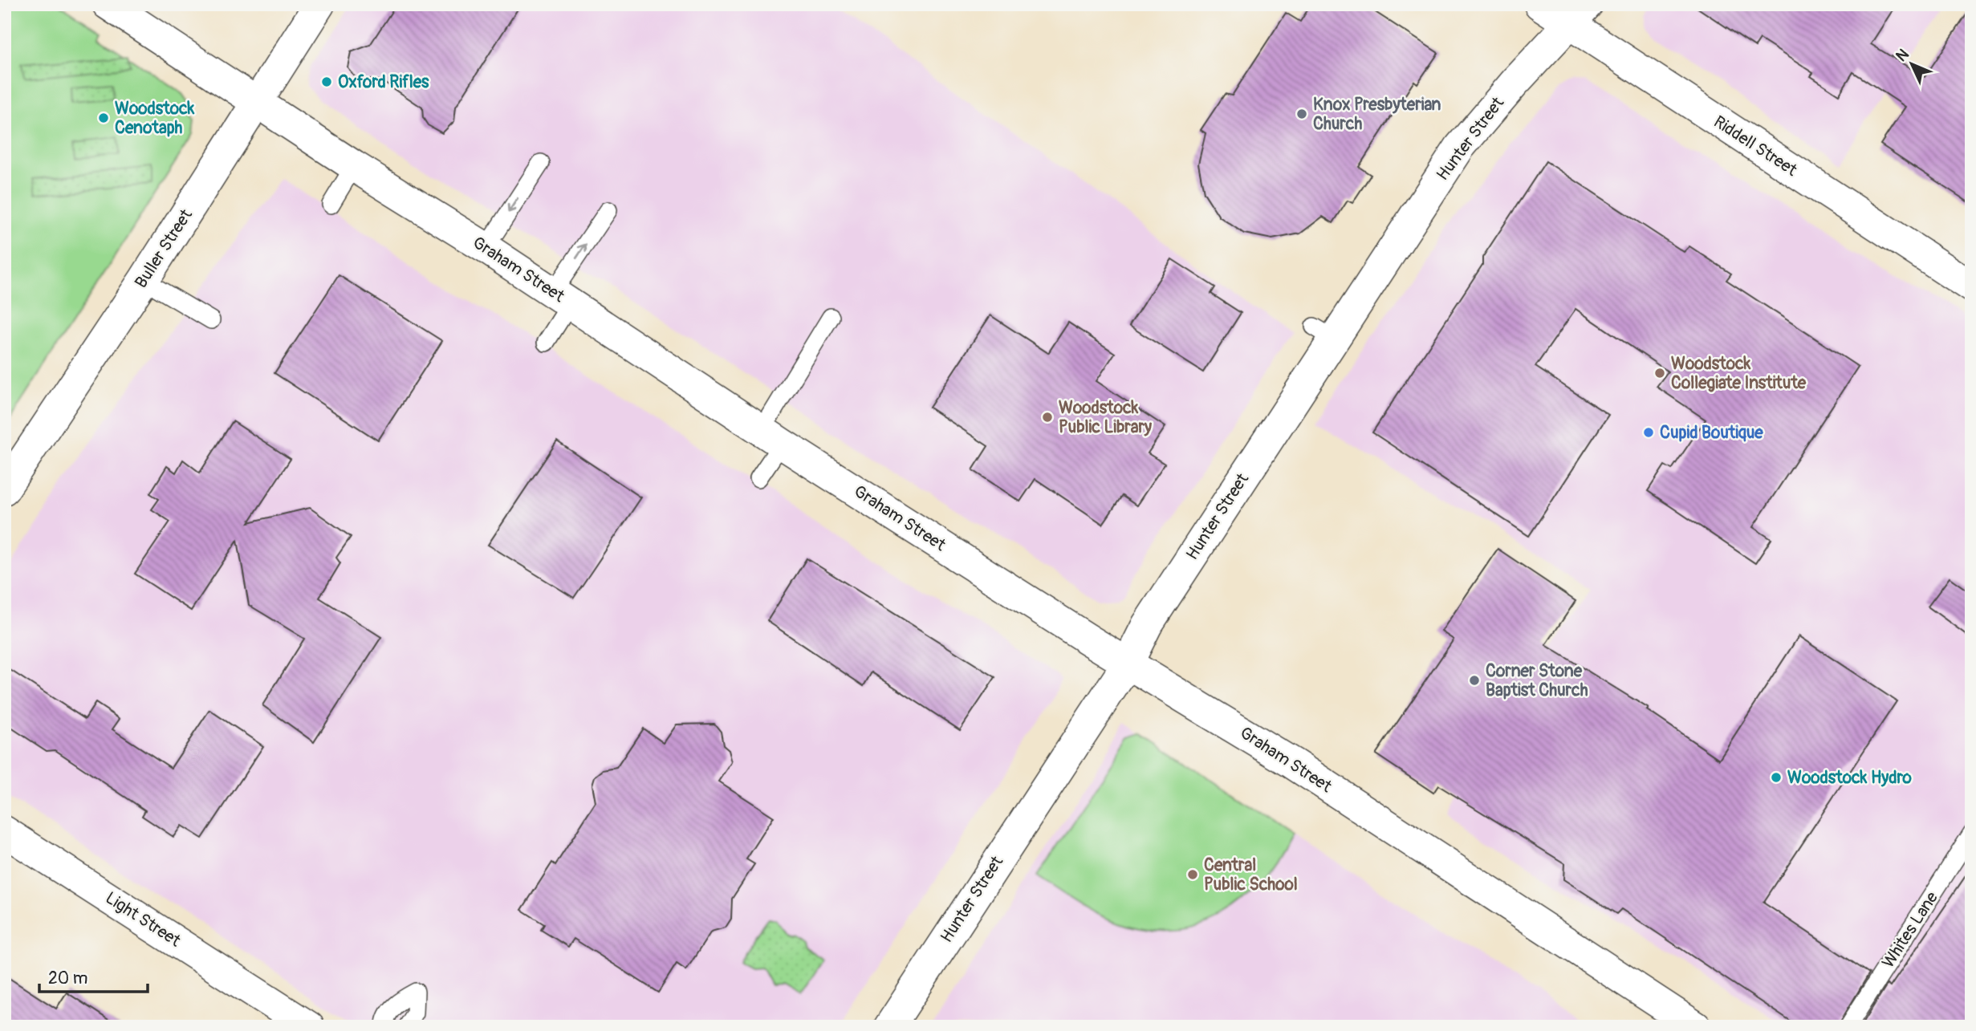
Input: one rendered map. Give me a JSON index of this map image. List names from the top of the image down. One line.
{"streets":{"street":["Hunter Street","Riddell Street","Buller Street","Graham Street","Light Street"],"lane":["Whites Lane"]},"crossings":[["Hunter Street","Riddell Street"],["Hunter Street","Graham Street"],["Buller Street","Graham Street"]],"places":["Oxford Rifles","Knox Presbyterian Church","Woodstock Cenotaph","Woodstock Collegiate Institute","Woodstock Public Library","Cupid Boutique","Corner Stone Baptist Church","Woodstock Hydro","Central Public School"],"scale_bar":"20 m","north":"top left"}
